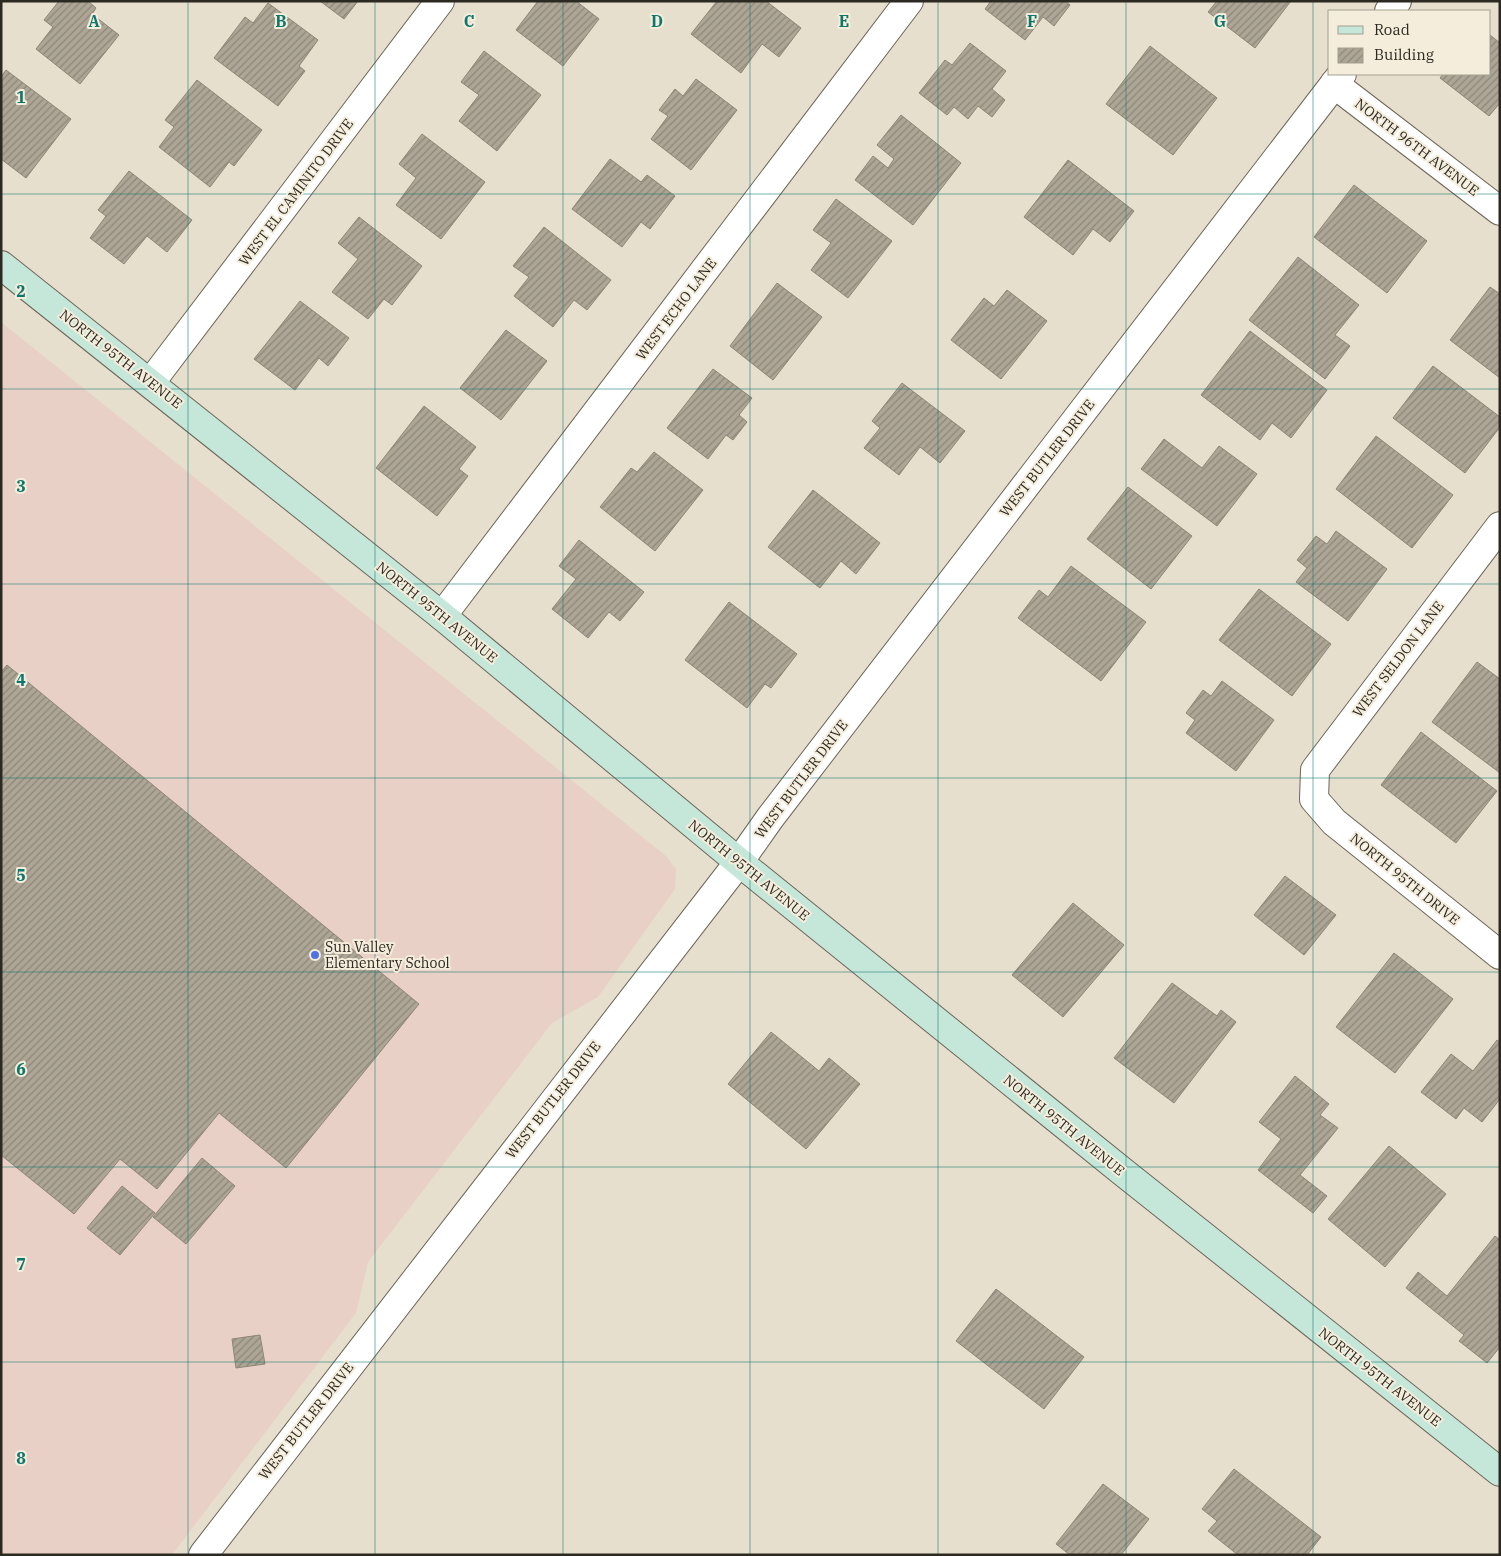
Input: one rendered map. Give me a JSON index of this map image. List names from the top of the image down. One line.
{"streets":{"street":["NORTH 96TH AVENUE","WEST EL CAMINITO DRIVE","WEST ECHO LANE","NORTH 95TH AVENUE","WEST BUTLER DRIVE","WEST SELDON LANE","NORTH 95TH DRIVE"]},"crossings":[["NORTH 96TH AVENUE","WEST BUTLER DRIVE"],["WEST EL CAMINITO DRIVE","NORTH 95TH AVENUE"],["WEST ECHO LANE","NORTH 95TH AVENUE"],["NORTH 95TH AVENUE","WEST BUTLER DRIVE"],["WEST SELDON LANE","NORTH 95TH DRIVE"]],"places":["Sun Valley Elementary School"],"legend":["Road","Building"],"grid":{"columns":["A","B","C","D","E","F","G"],"rows":["1","2","3","4","5","6","7","8"]}}
